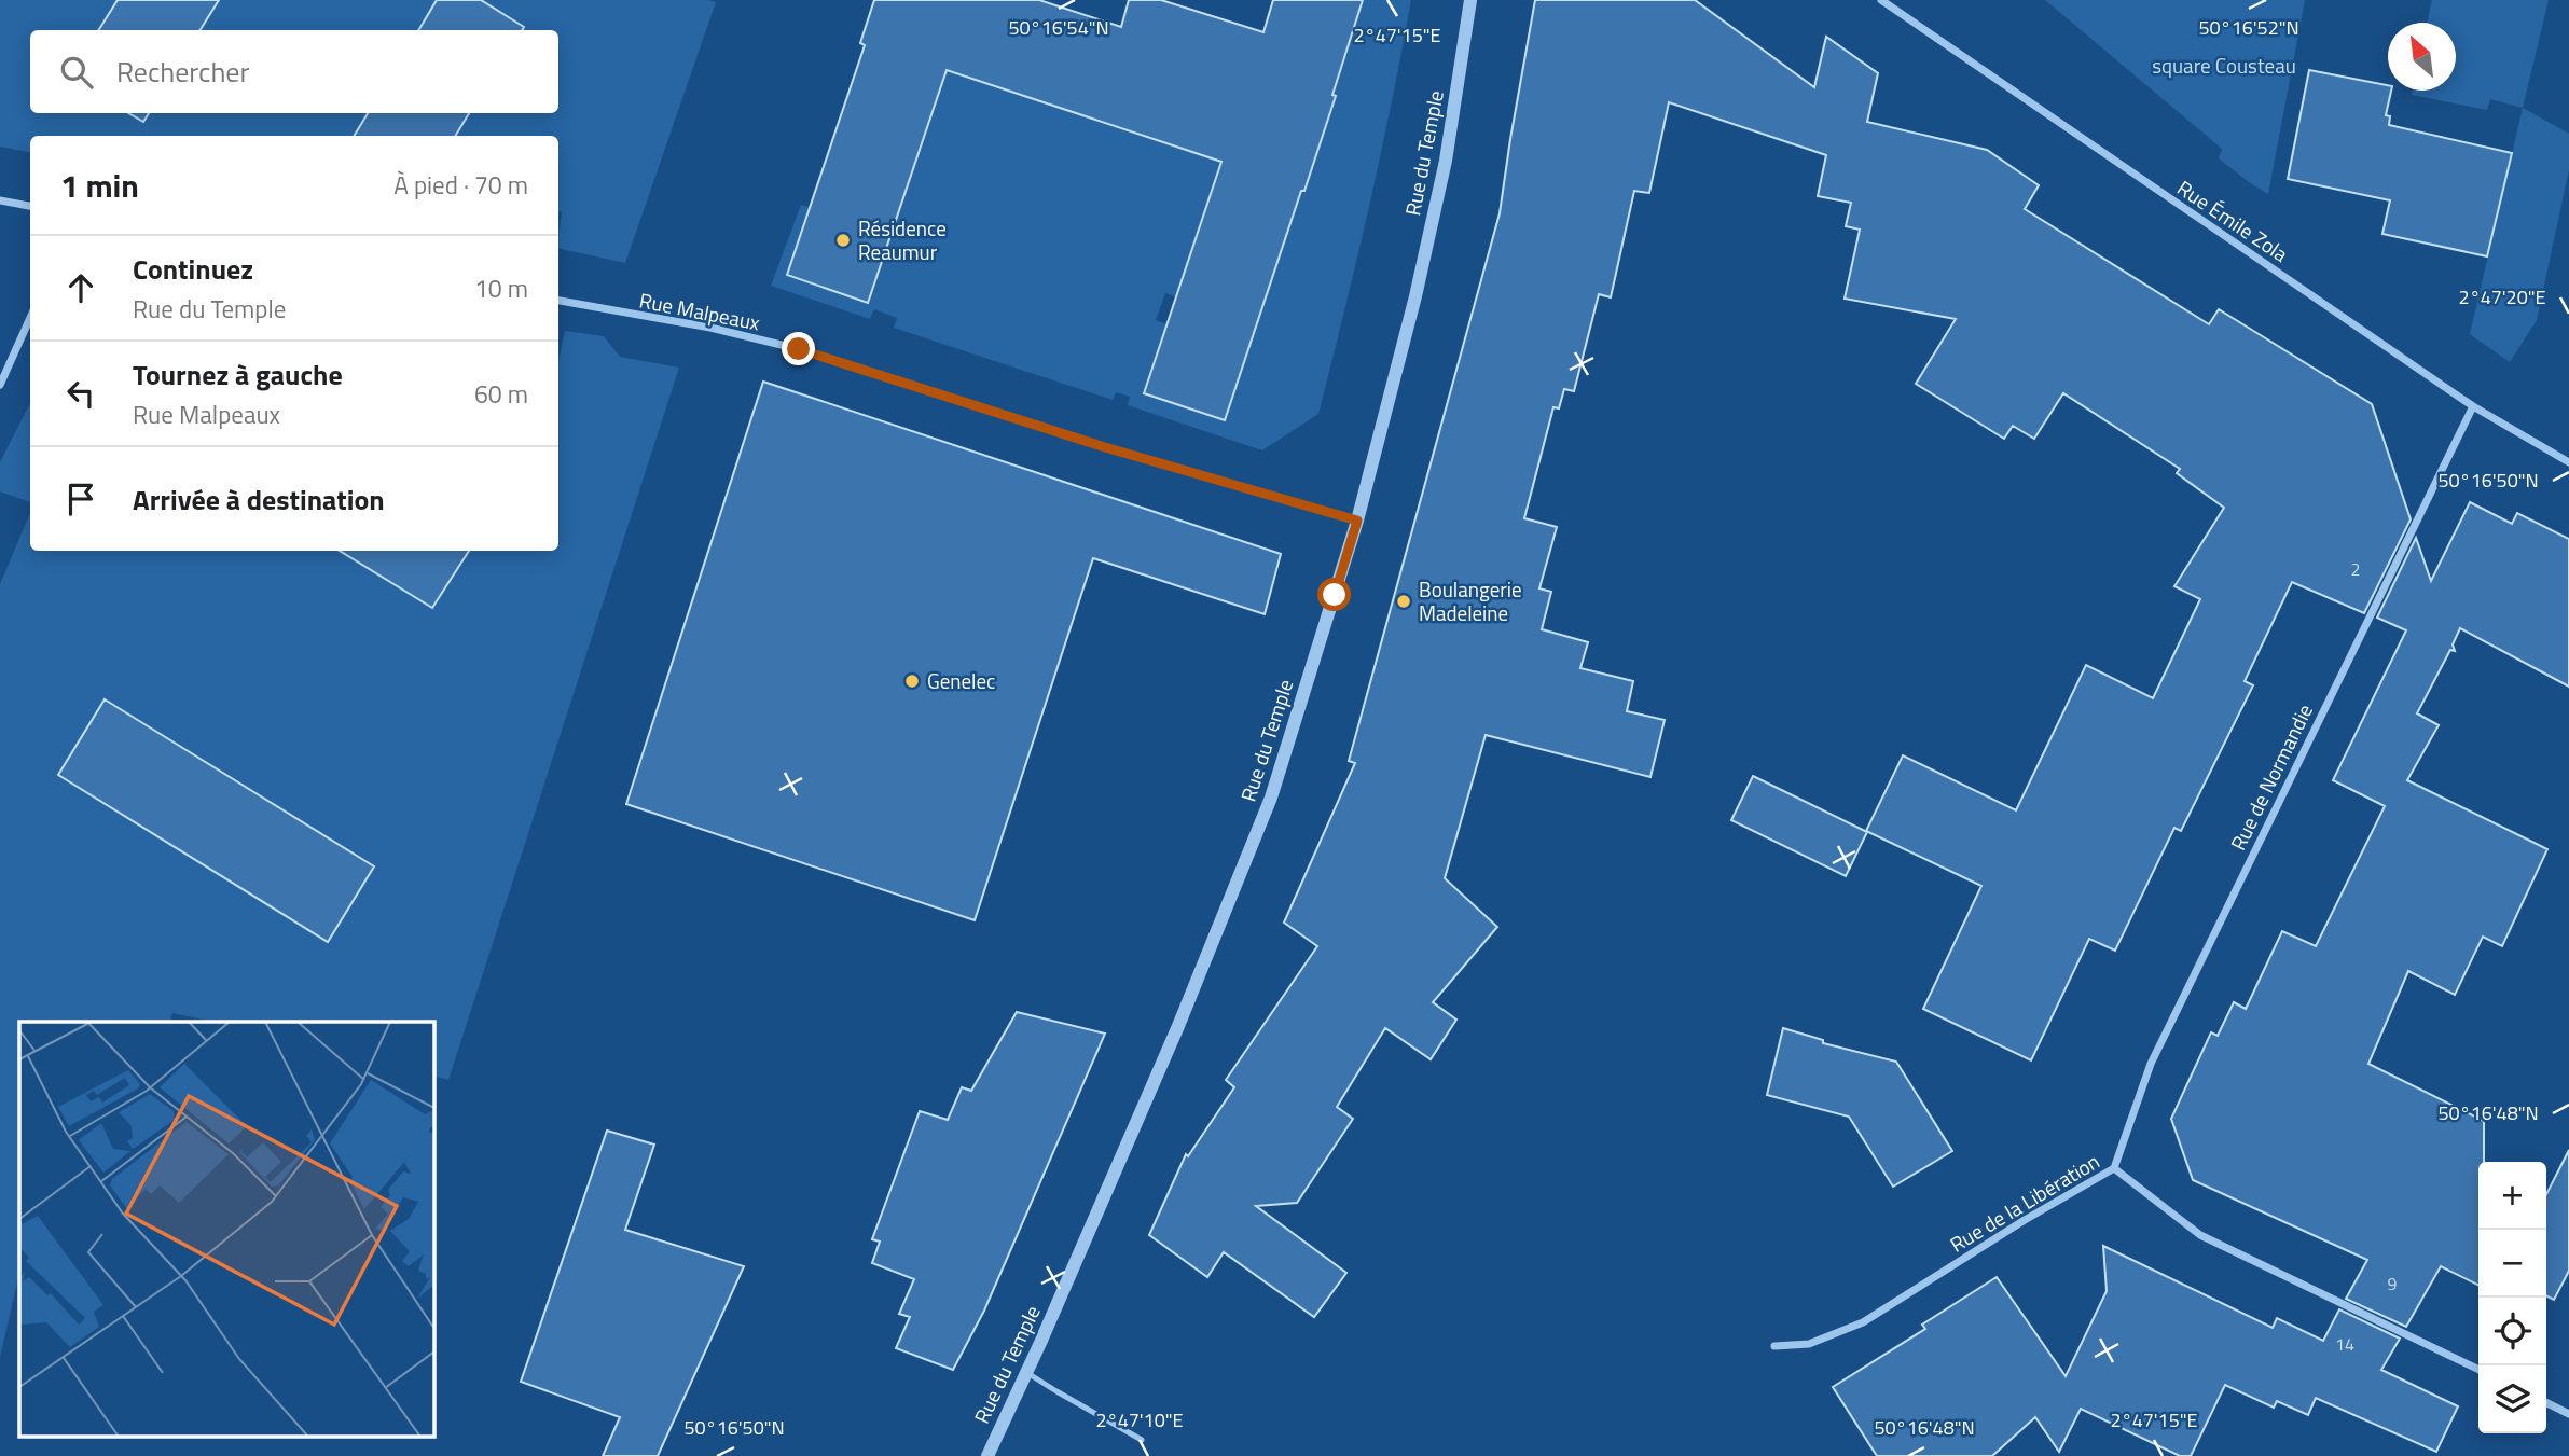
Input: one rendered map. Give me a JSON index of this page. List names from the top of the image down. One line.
{"streets":{"street":["Rue du Temple","Rue Émile Zola","Rue Malpeaux","Rue de Normandie","Rue de la Libération"]},"crossings":[["Rue du Temple","Rue Malpeaux"],["Rue Émile Zola","Rue de Normandie"],["Rue de Normandie","Rue de la Libération"]],"parks":["square Cousteau"],"places":["Résidence Reaumur","Boulangerie Madeleine","Genelec"],"house_numbers":["2","9","14"],"north":"top left","page":{"search":"Rechercher","heading":["1 min","À pied · 70 m"],"list":[["Continuez","Rue du Temple","10 m"],["Tournez à gauche","Rue Malpeaux","60 m"],"Arrivée à destination"],"map_buttons":["+","−"]},"coordinates":["50°16'54\"N","50°16'52\"N","2°47'15\"E","2°47'20\"E","50°16'50\"N","50°16'48\"N","2°47'10\"E"]}
